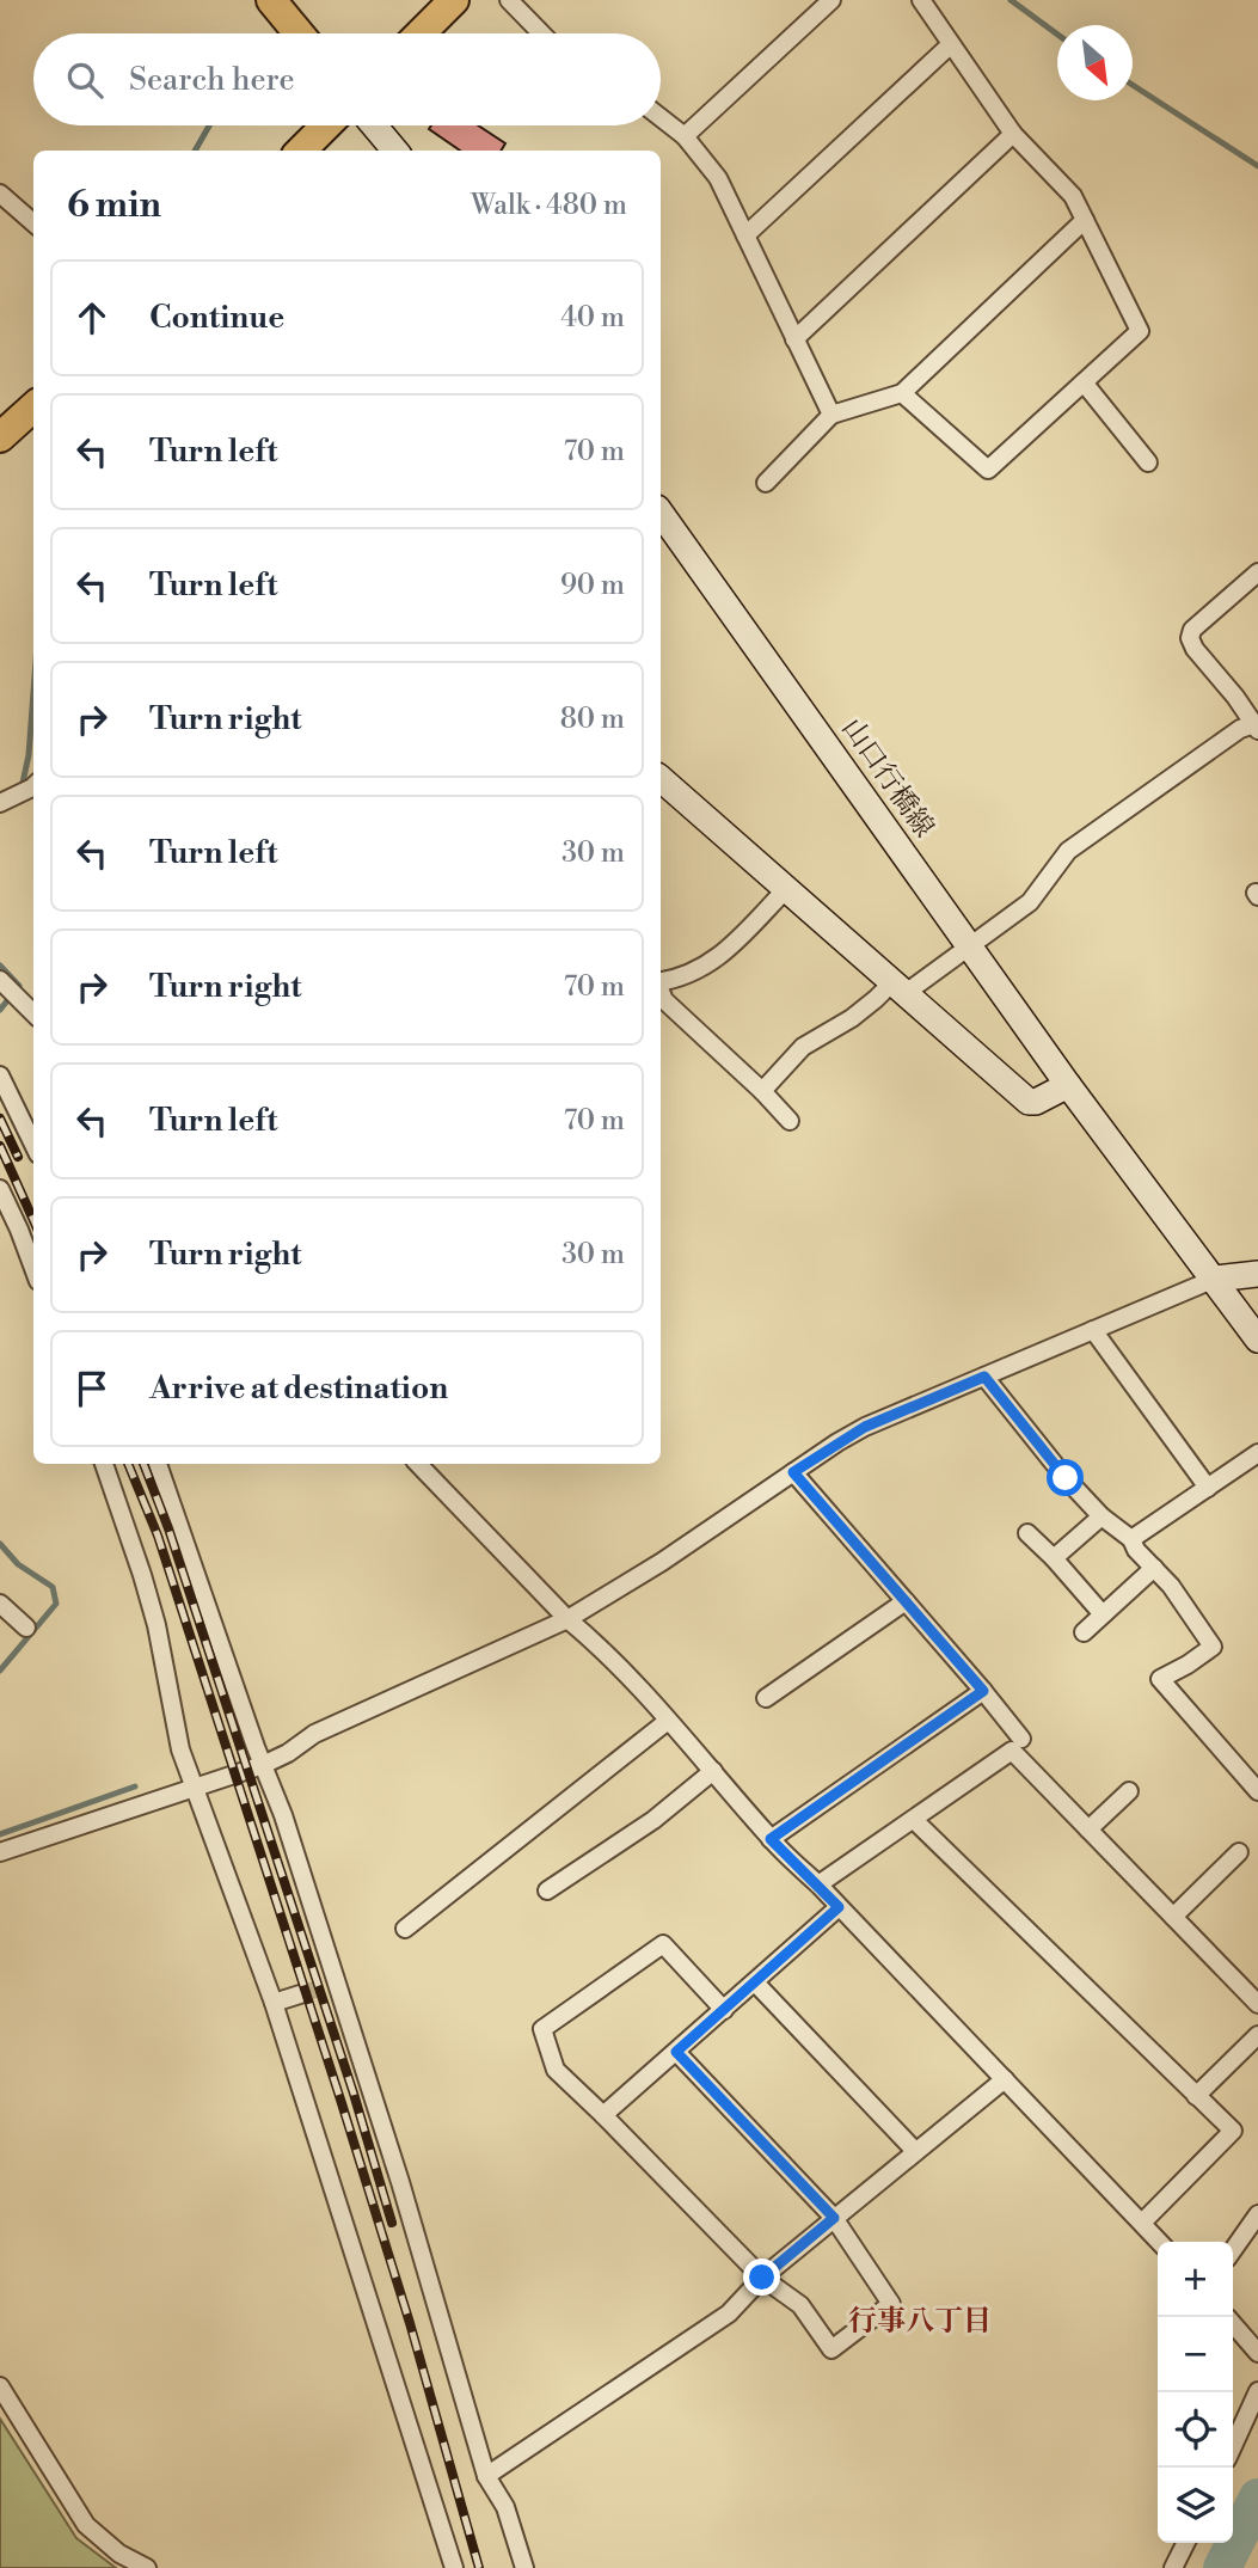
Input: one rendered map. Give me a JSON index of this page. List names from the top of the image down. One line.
{"streets":{"main road":["山口行橋線"]},"districts":["行事八丁目"],"north":"bottom right","page":{"search":"Search here","heading":["6 min","Walk · 480 m"],"list":[["Continue","40 m"],["Turn left","70 m"],["Turn left","90 m"],["Turn right","80 m"],["Turn left","30 m"],["Turn right","70 m"],["Turn left","70 m"],["Turn right","30 m"],"Arrive at destination"],"map_buttons":["+","−"]}}
